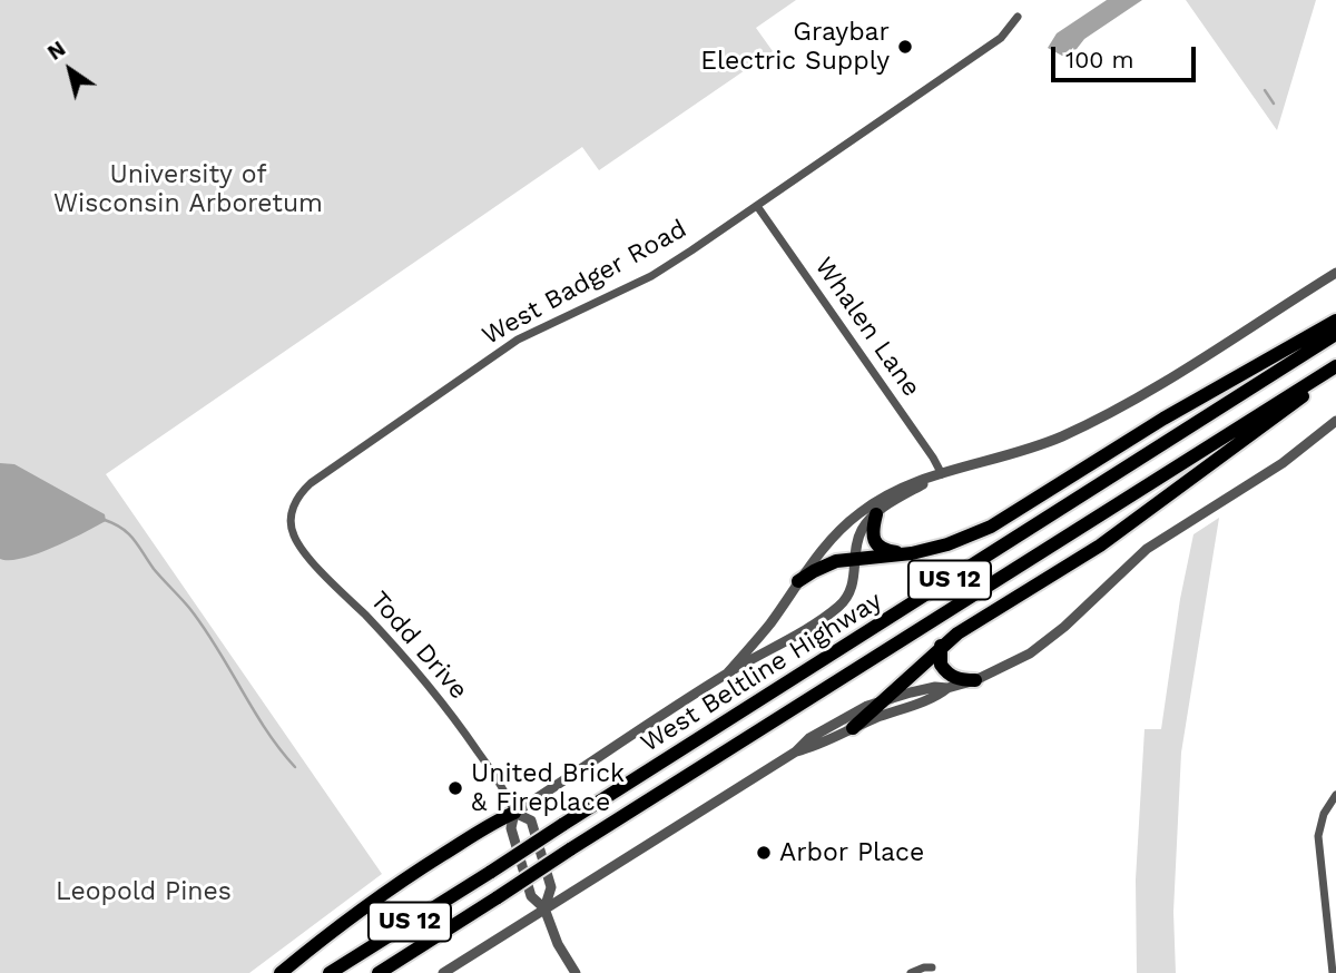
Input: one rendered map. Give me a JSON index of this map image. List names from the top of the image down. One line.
{"streets":{"highway":["US 12","West Beltline Highway"],"street":["West Badger Road","Whalen Lane","Todd Drive"]},"crossings":[["West Badger Road","Whalen Lane"],["West Badger Road","Todd Drive"]],"parks":["University of Wisconsin Arboretum","Leopold Pines"],"places":["Graybar Electric Supply","United Brick & Fireplace","Arbor Place"],"scale_bar":"100 m","north":"top left"}
